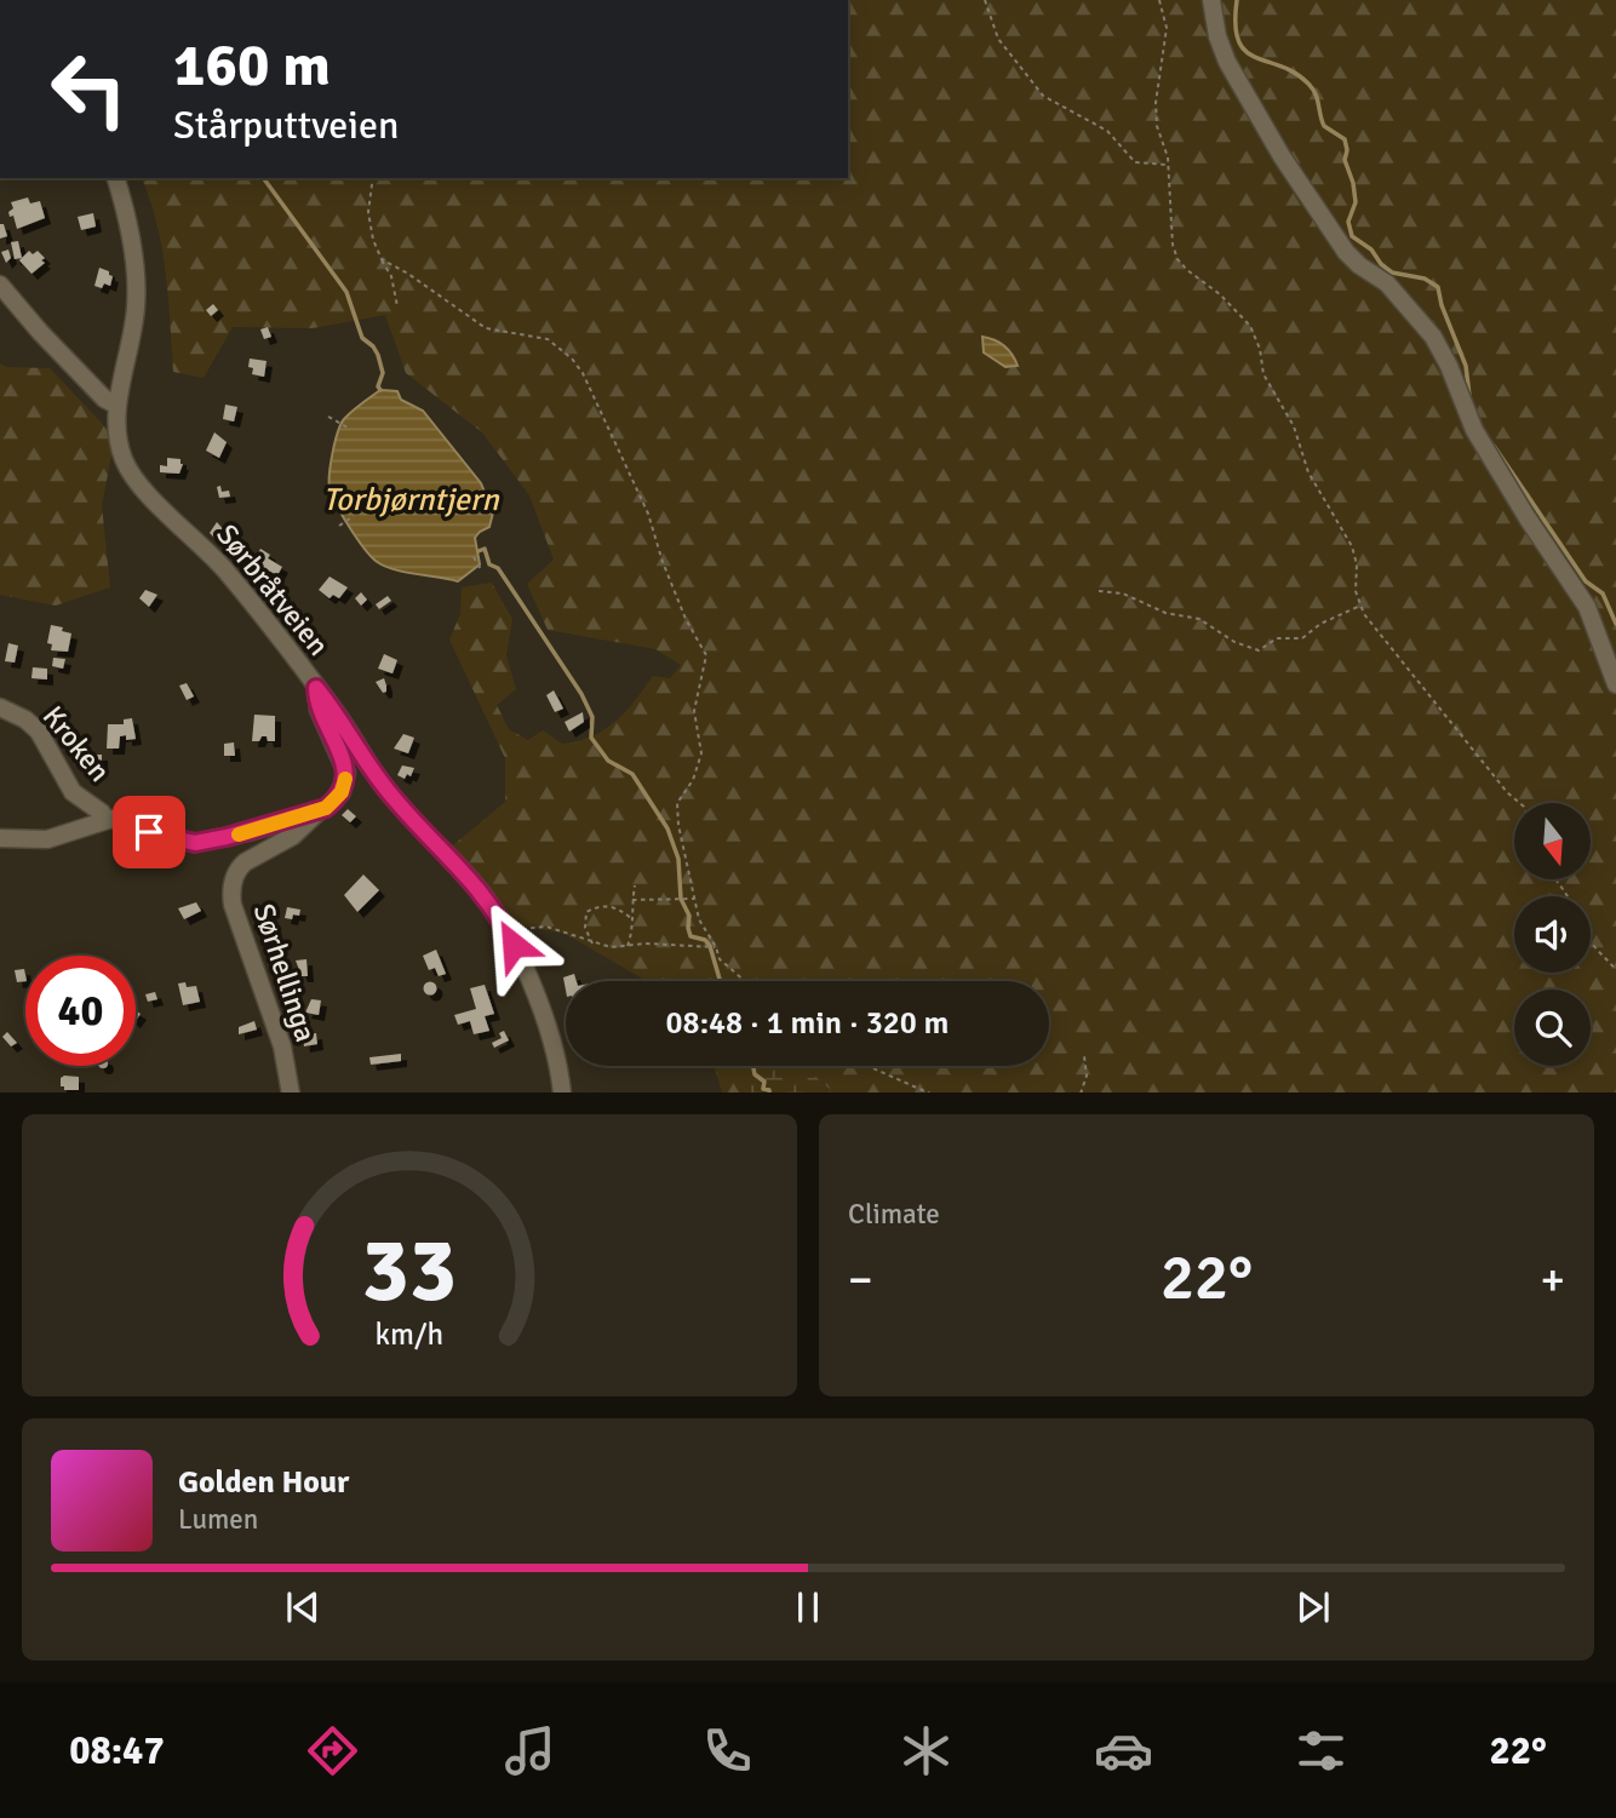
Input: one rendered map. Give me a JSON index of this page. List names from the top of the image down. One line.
{"streets":{"street":["Sørbråtveien","Kroken","Sørhellinga"]},"crossings":[["Sørbråtveien","Sørhellinga"]],"water":["Torbjørntjern"],"north":"bottom","page":{"turn":["160 m","Stårputtveien"],"limit":"40","trip":"08:48 · 1 min · 320 m","tile":"Climate","heat":["−","22°","+"],"song":["Golden Hour","Lumen"],"tabs":["08:47","22°"],"gauge":["33","km/h"]}}
